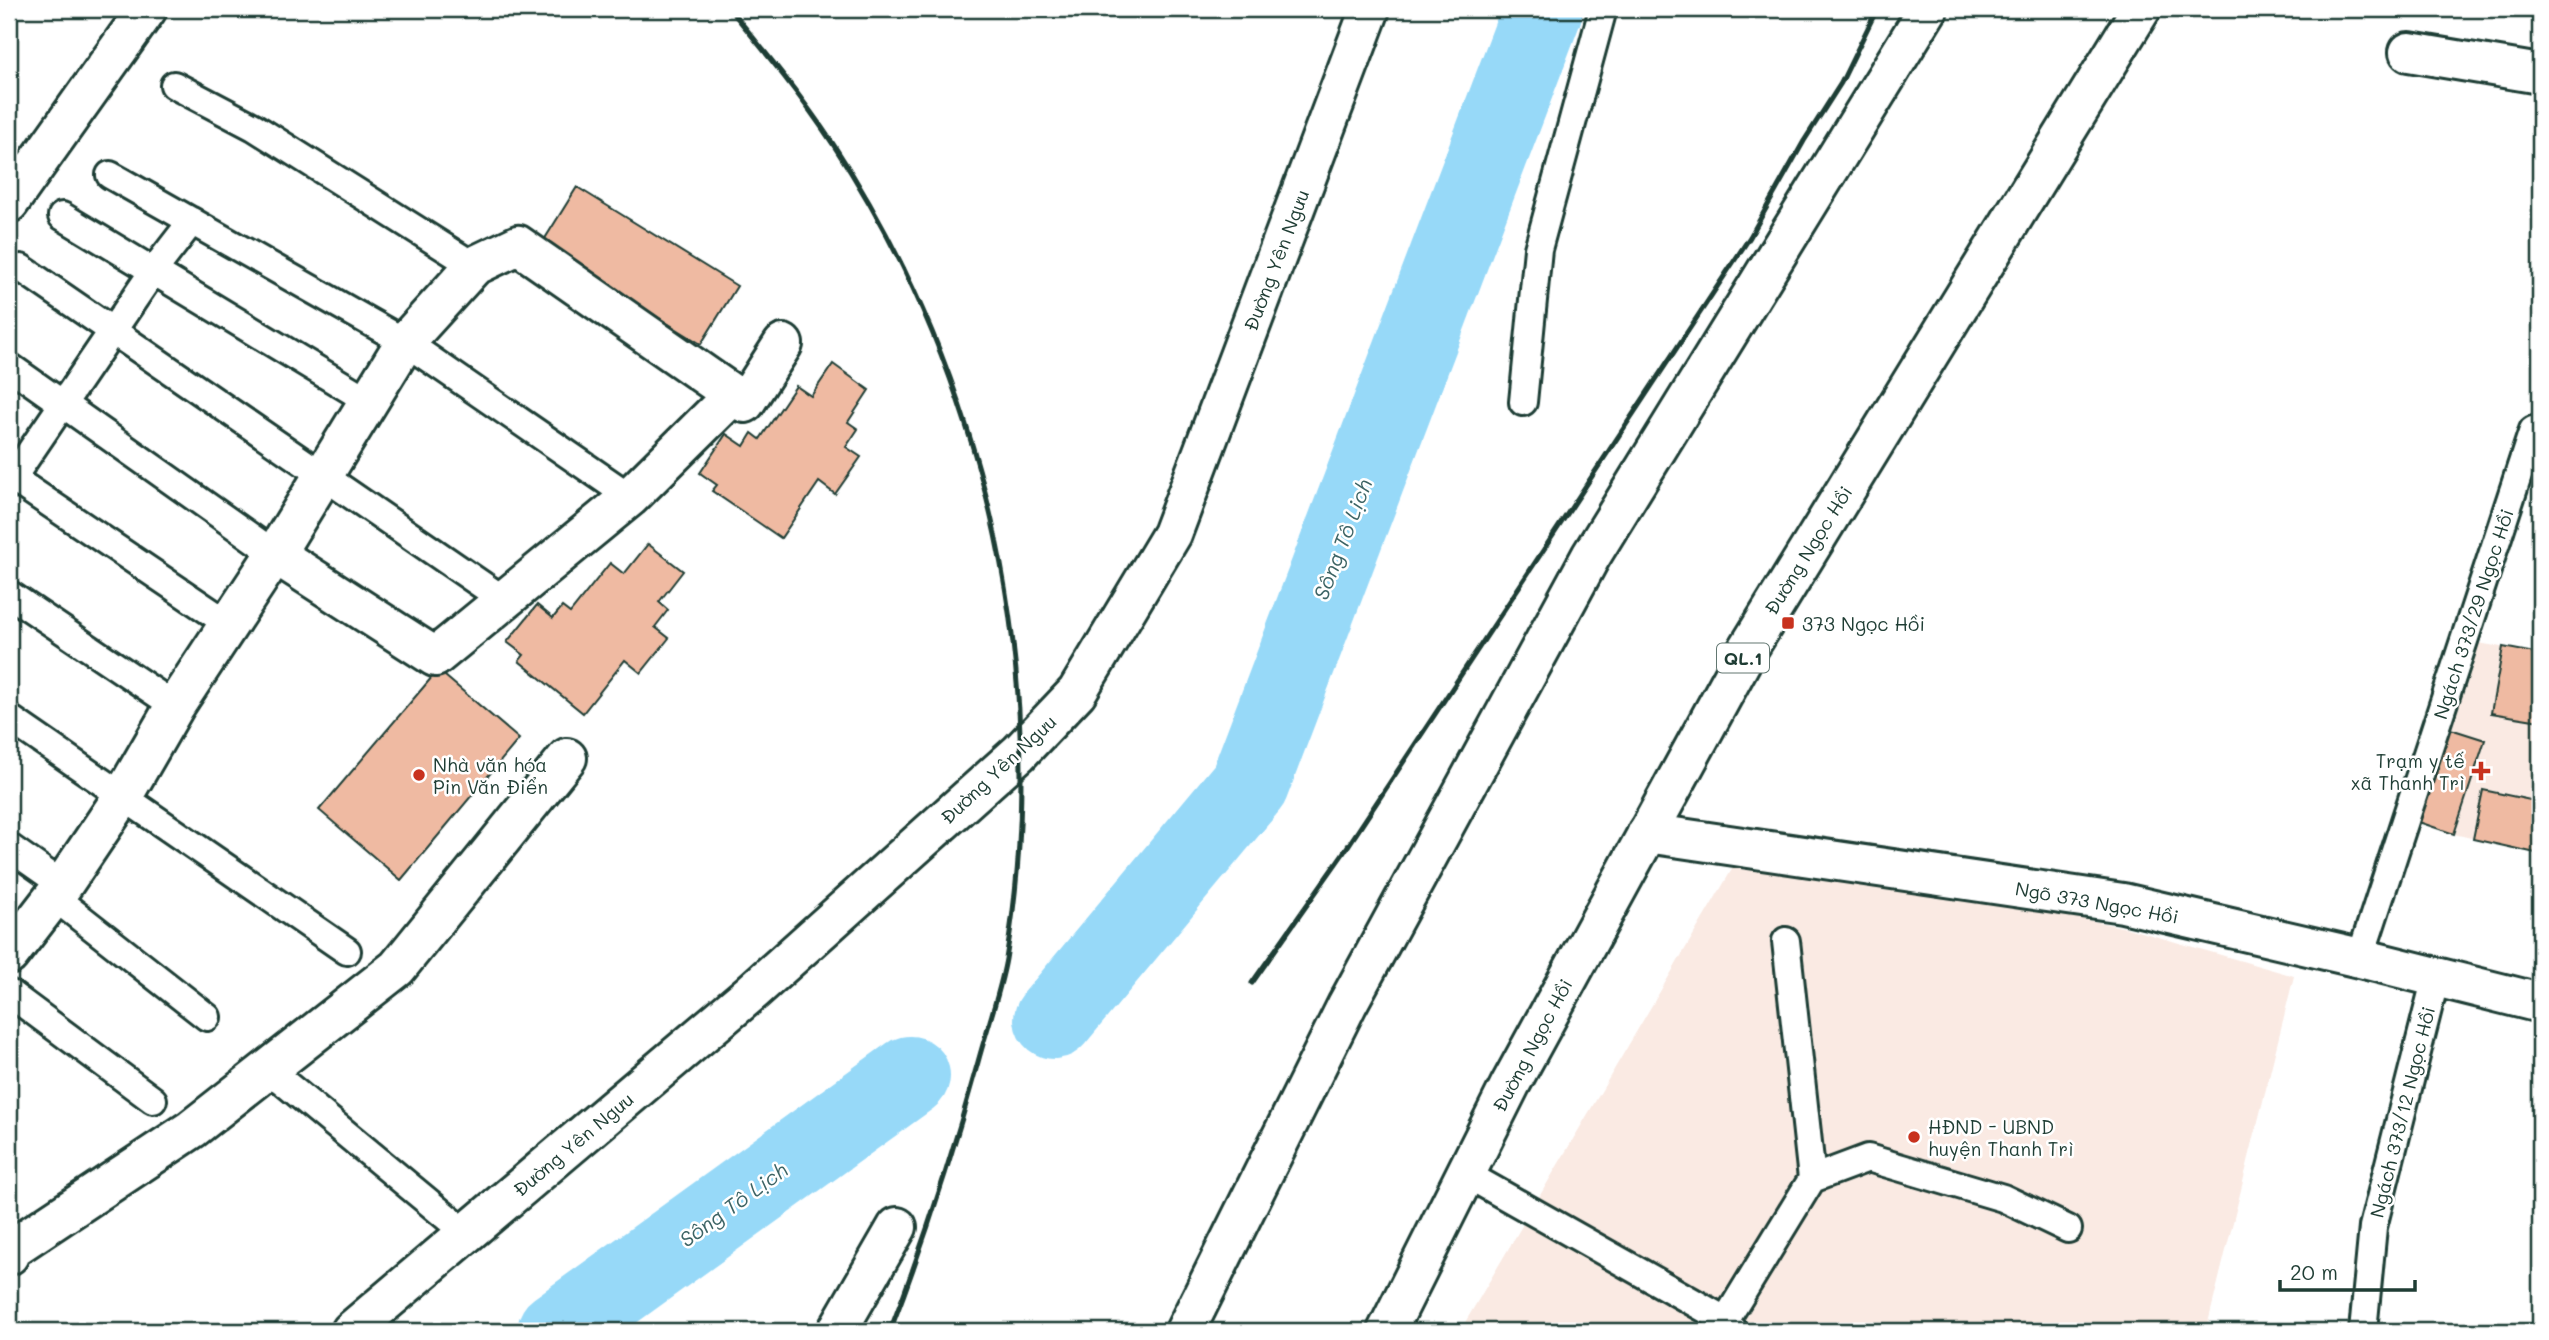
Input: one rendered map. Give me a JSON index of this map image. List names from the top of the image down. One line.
{"streets":{"main road":["Đường Yên Ngưu","Đường Ngọc Hồi","QL.1","Ngõ 373 Ngọc Hồi"],"lane":["Ngách 373/29 Ngọc Hồi","Ngách 373/12 Ngọc Hồi"]},"crossings":[["Đường Ngọc Hồi","Ngõ 373 Ngọc Hồi"],["Ngách 373/29 Ngọc Hồi","Ngõ 373 Ngọc Hồi"],["Ngõ 373 Ngọc Hồi","Ngách 373/12 Ngọc Hồi"]],"water":["Sông Tô Lịch"],"places":{"transit":["373 Ngọc Hồi"],"health":["Trạm y tế xã Thanh Trì"],"other":["Nhà văn hóa Pin Văn Điển","HĐND - UBND huyện Thanh Trì"]},"scale_bar":"20 m"}
